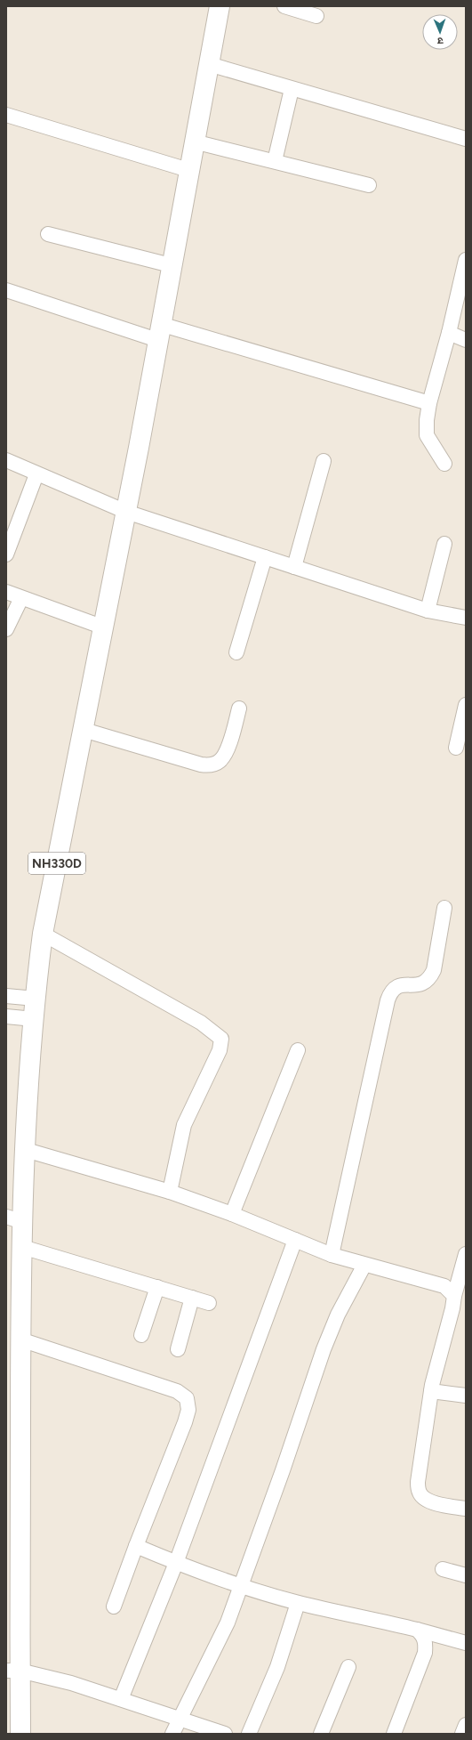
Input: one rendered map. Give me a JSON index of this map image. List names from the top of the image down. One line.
{"streets":{"highway":["NH330D"]},"north":"bottom"}
